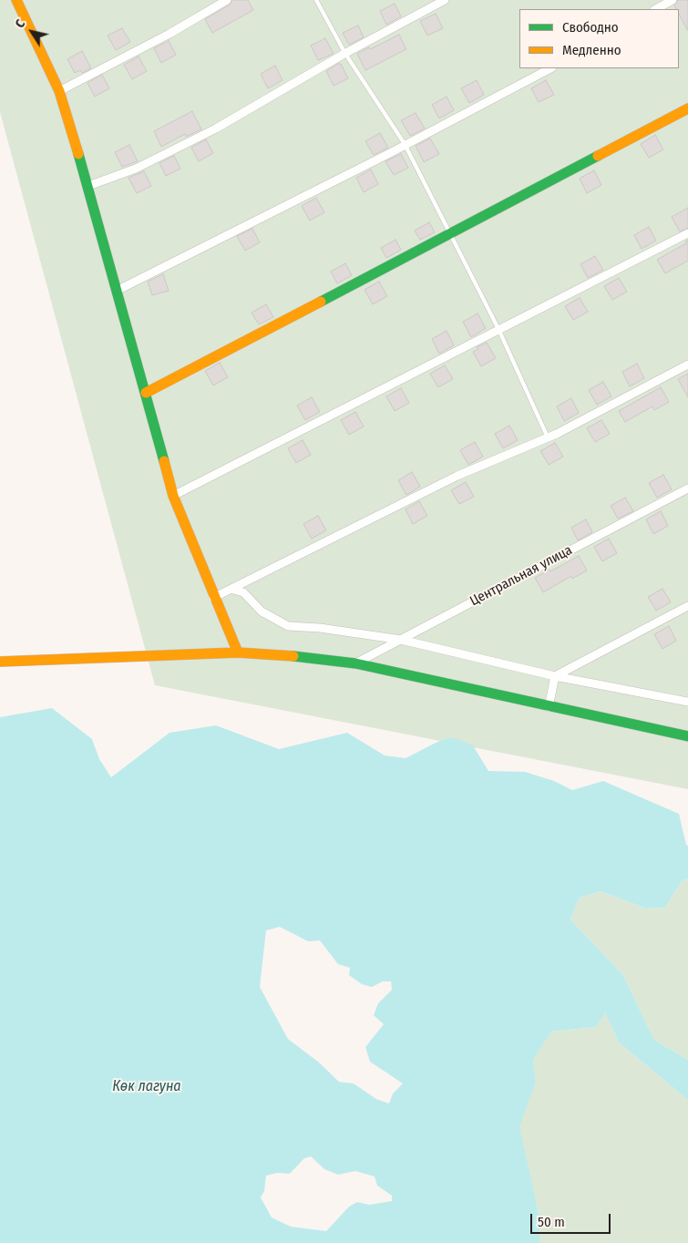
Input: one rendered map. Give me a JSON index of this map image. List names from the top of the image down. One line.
{"streets":{"street":["Центральная улица"]},"water":["Көк лагуна"],"legend":["Свободно","Медленно"],"scale_bar":"50 m","north":"top left"}
